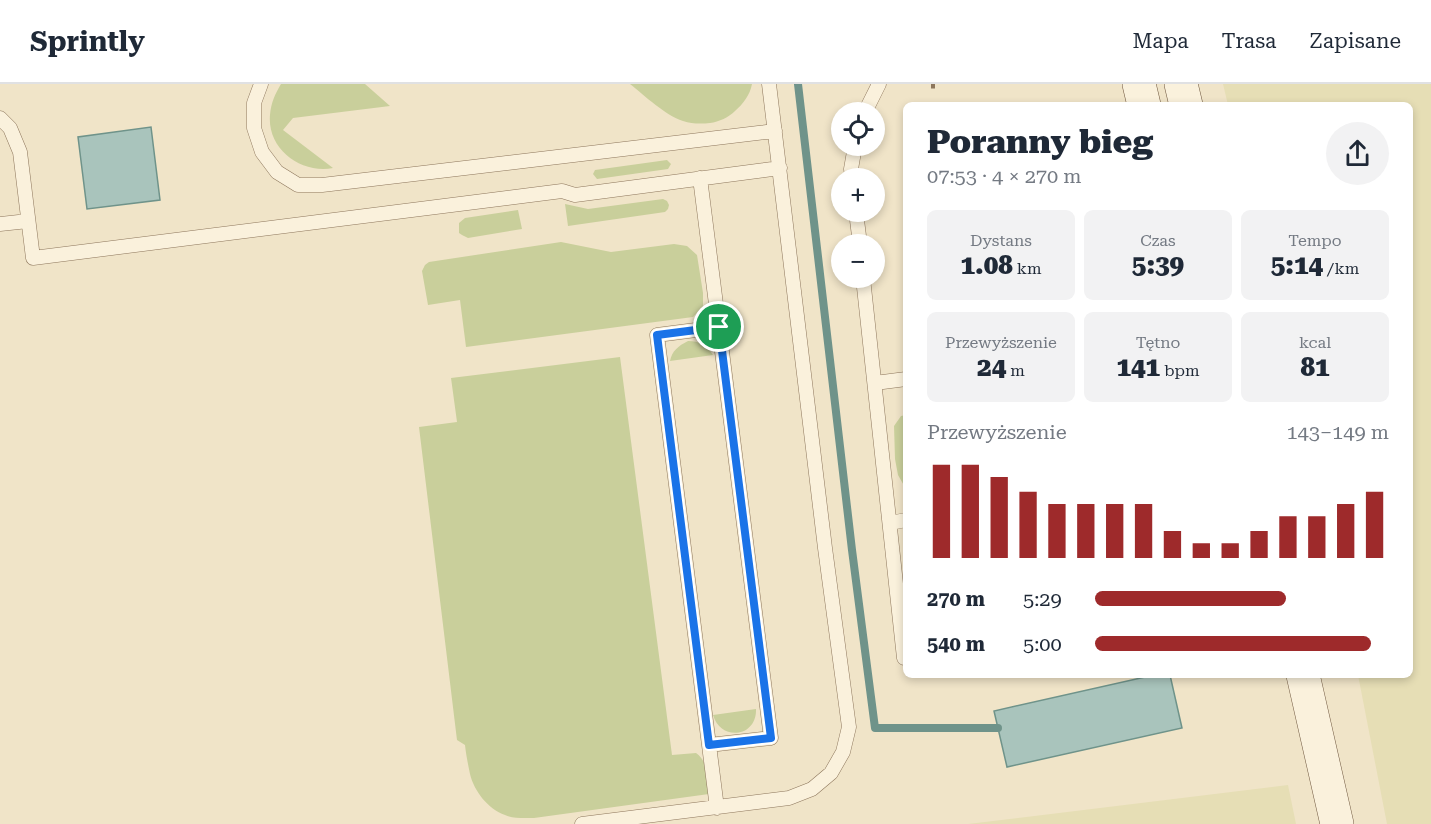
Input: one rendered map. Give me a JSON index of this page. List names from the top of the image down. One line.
{"page":{"header":"Sprintly","nav":["Mapa","Trasa","Zapisane"],"map_buttons":["+","−"],"heading":["Poranny bieg","07:53 · 4 × 270 m"],"stats":[["Dystans","1.08 km"],["Czas","5:39"],["Tempo","5:14 /km"],["Przewyższenie","24 m"],["Tętno","141 bpm"],["kcal","81"]],"chart":["Przewyższenie","143–149 m"],"list":[{"name":"270 m","note":"5:29"},{"name":"540 m","note":"5:00"}]}}
